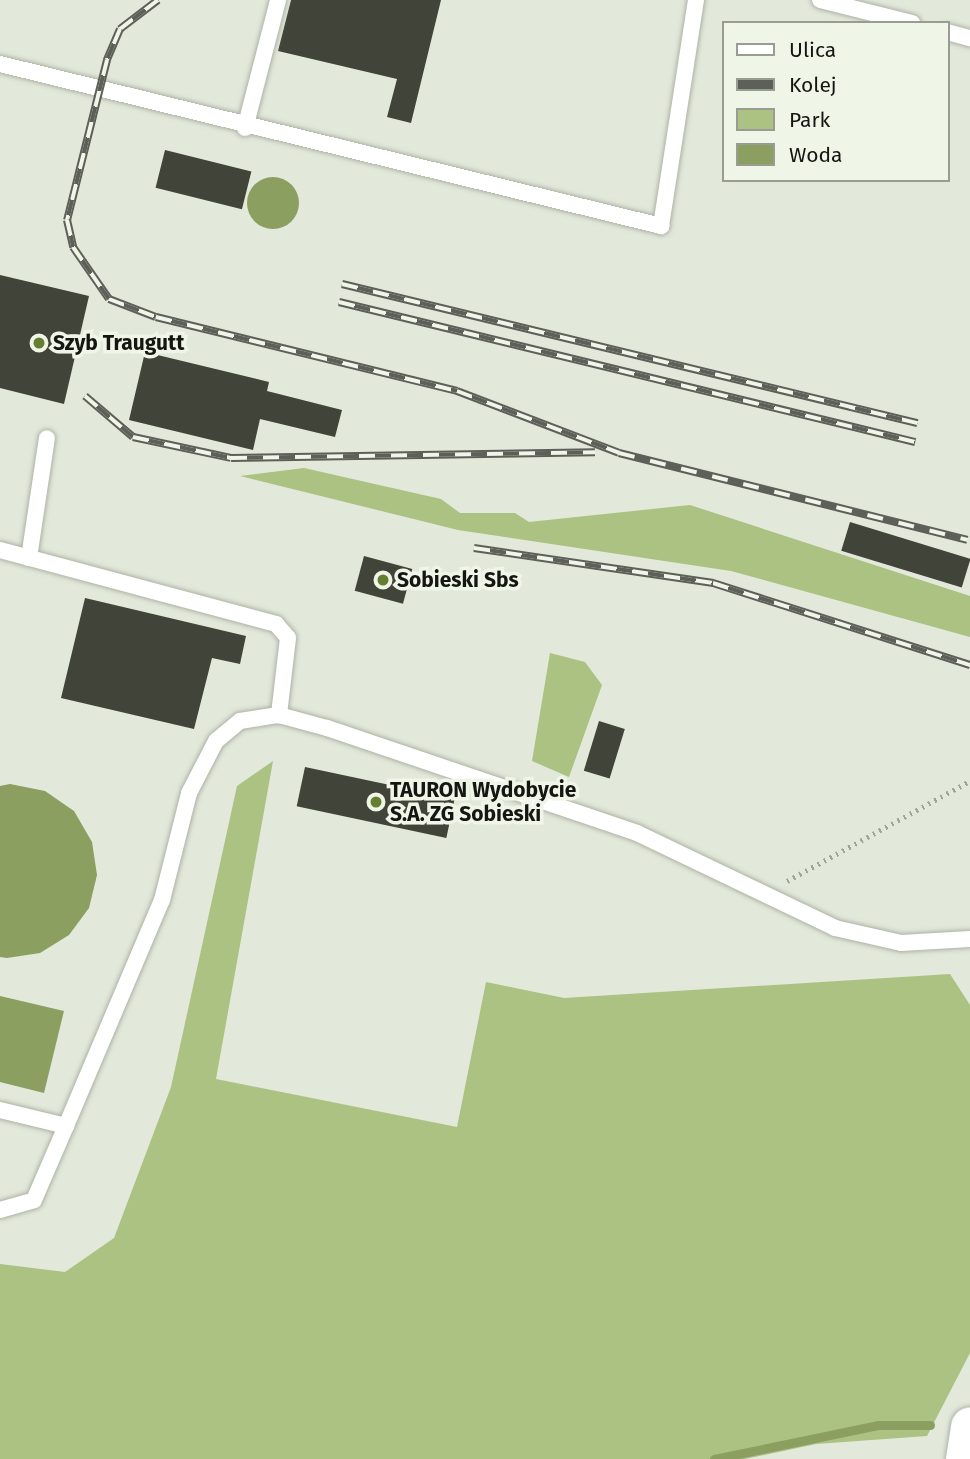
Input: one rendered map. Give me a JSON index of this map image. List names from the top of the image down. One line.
{"places":["Szyb Traugutt","Sobieski Sbs","TAURON Wydobycie S.A. ZG Sobieski"],"legend":["Ulica","Kolej","Park","Woda"]}
